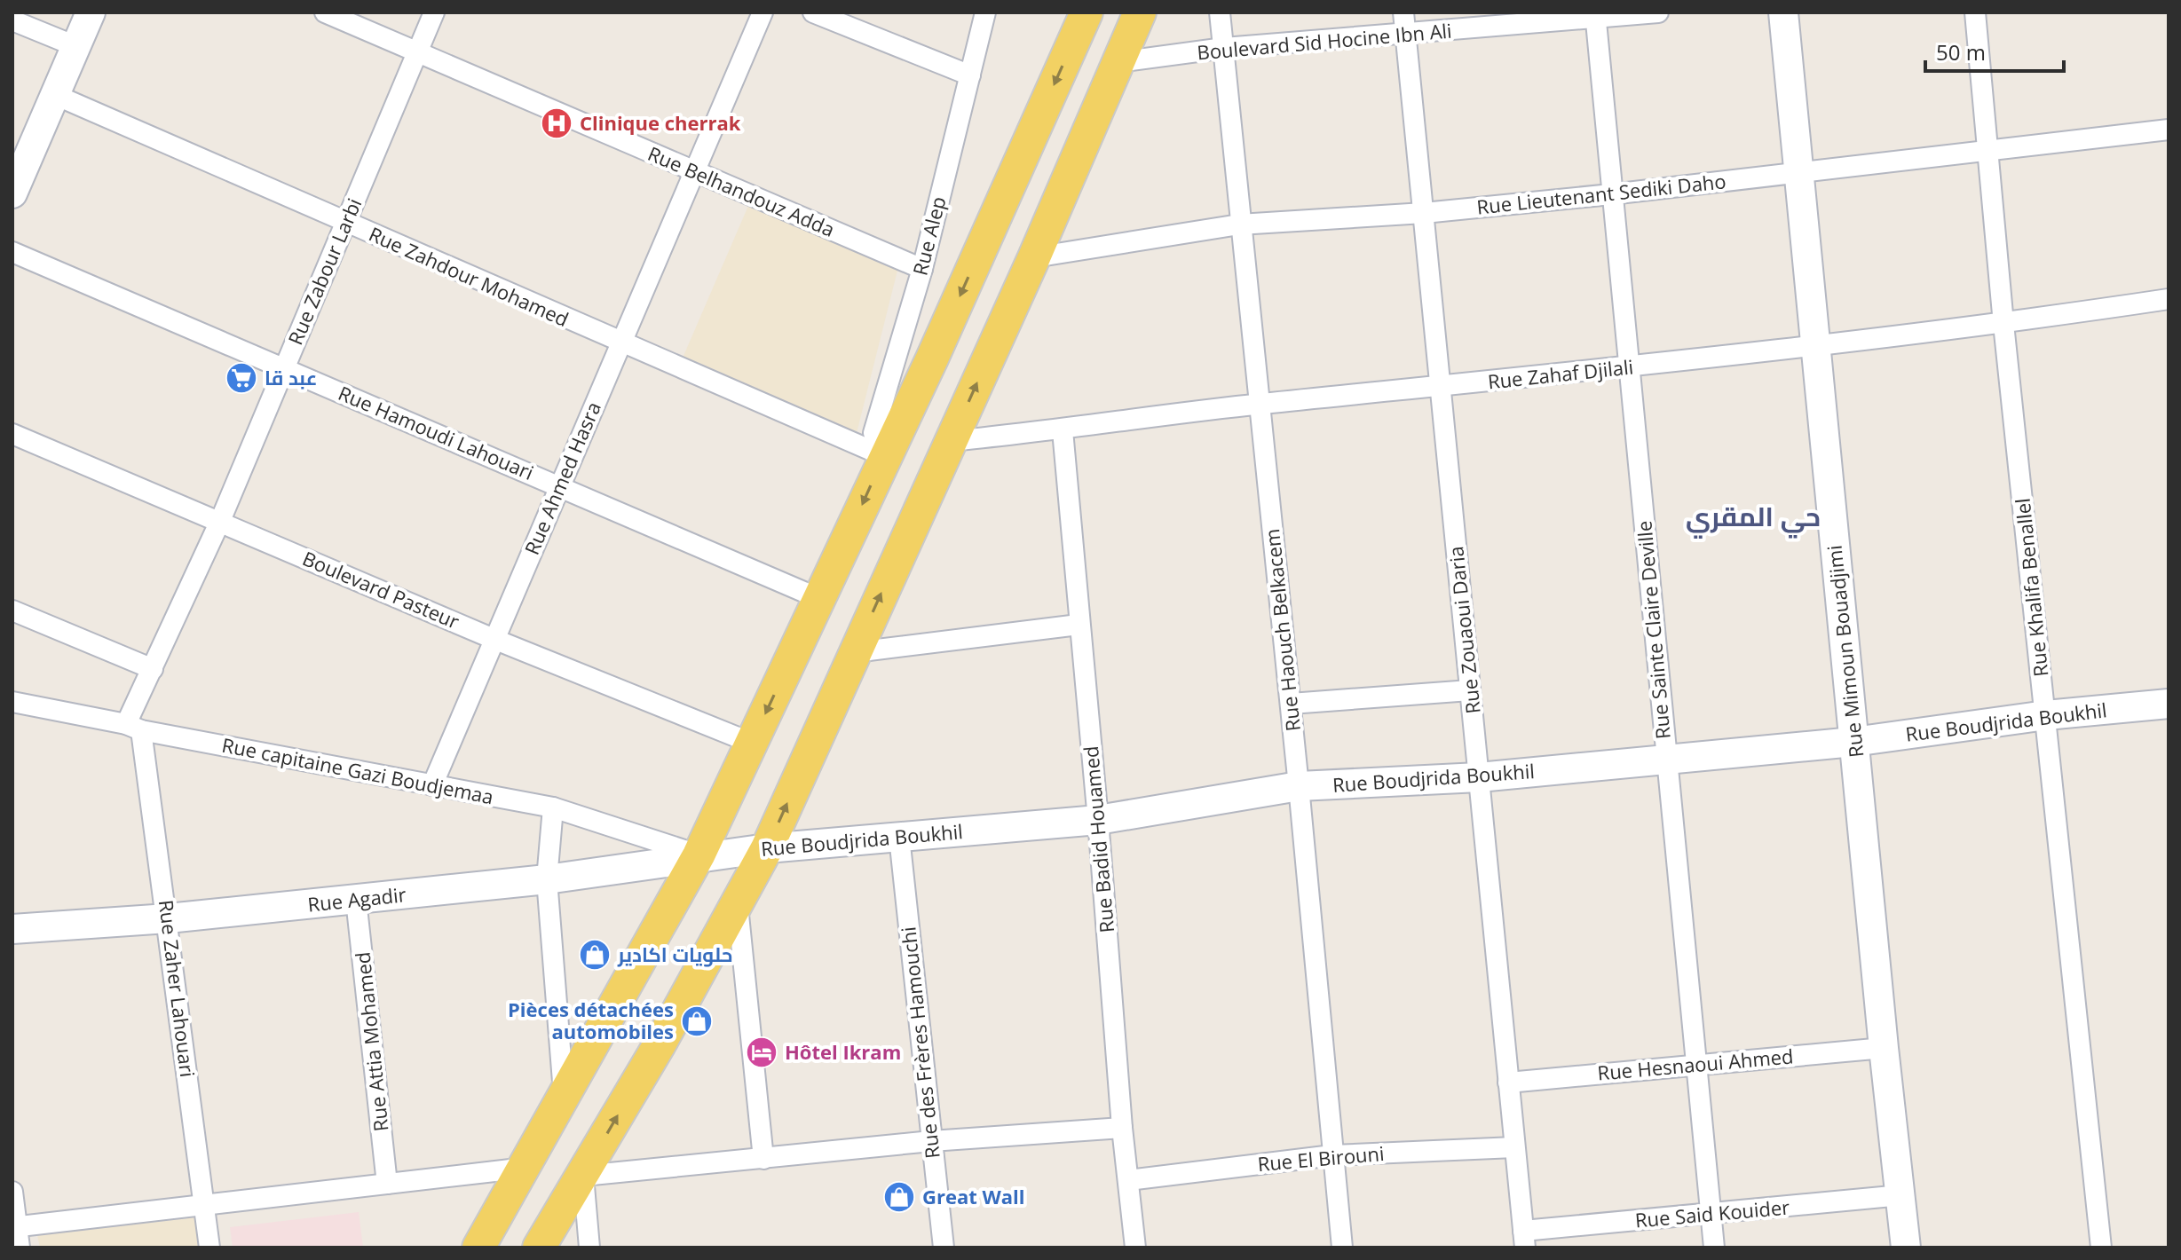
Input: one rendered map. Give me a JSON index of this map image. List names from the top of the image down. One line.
{"streets":{"street":["Boulevard Sid Hocine Ibn Ali","Rue Belhandouz Adda","Rue Lieutenant Sediki Daho","Rue Alep","Rue Zabour Larbi","Rue Zahdour Mohamed","Rue Zahaf Djilali","Rue Hamoudi Lahouari","Rue Ahmed Hasra","Rue Khalifa Benallel","Boulevard Pasteur","Rue Haouch Belkacem","Rue Zouaoui Daria","Rue Sainte Claire Deville","Rue Mimoun Bouadjimi","Rue Boudjrida Boukhil","Rue capitaine Gazi Boudjemaa","Rue Badid Houamed","Rue Agadir","Rue Zaher Lahouari","Rue Attia Mohamed","Rue des Frères Hamouchi","Rue Hesnaoui Ahmed","Rue El Birouni","Rue Said Kouider"]},"crossings":[["Boulevard Sid Hocine Ibn Ali","Rue Haouch Belkacem"],["Boulevard Sid Hocine Ibn Ali","Rue Zouaoui Daria"],["Boulevard Sid Hocine Ibn Ali","Rue Sainte Claire Deville"],["Rue Belhandouz Adda","Rue Alep"],["Rue Belhandouz Adda","Rue Zabour Larbi"],["Rue Belhandouz Adda","Rue Ahmed Hasra"],["Rue Lieutenant Sediki Daho","Rue Khalifa Benallel"],["Rue Lieutenant Sediki Daho","Rue Haouch Belkacem"],["Rue Lieutenant Sediki Daho","Rue Zouaoui Daria"],["Rue Lieutenant Sediki Daho","Rue Sainte Claire Deville"],["Rue Lieutenant Sediki Daho","Rue Mimoun Bouadjimi"],["Rue Alep","Rue Zahdour Mohamed"],["Rue Zabour Larbi","Rue Zahdour Mohamed"],["Rue Zabour Larbi","Rue Hamoudi Lahouari"],["Rue Zabour Larbi","Boulevard Pasteur"],["Rue Zabour Larbi","Rue capitaine Gazi Boudjemaa"],["Rue Zabour Larbi","Rue Zaher Lahouari"],["Rue Zahdour Mohamed","Rue Ahmed Hasra"],["Rue Zahaf Djilali","Rue Khalifa Benallel"],["Rue Zahaf Djilali","Rue Haouch Belkacem"],["Rue Zahaf Djilali","Rue Zouaoui Daria"],["Rue Zahaf Djilali","Rue Sainte Claire Deville"],["Rue Zahaf Djilali","Rue Mimoun Bouadjimi"],["Rue Zahaf Djilali","Rue Badid Houamed"],["Rue Hamoudi Lahouari","Rue Ahmed Hasra"],["Rue Ahmed Hasra","Boulevard Pasteur"],["Rue Ahmed Hasra","Rue capitaine Gazi Boudjemaa"],["Rue Khalifa Benallel","Rue Boudjrida Boukhil"],["Rue Haouch Belkacem","Rue Boudjrida Boukhil"],["Rue Haouch Belkacem","Rue El Birouni"],["Rue Zouaoui Daria","Rue Boudjrida Boukhil"],["Rue Zouaoui Daria","Rue Hesnaoui Ahmed"],["Rue Zouaoui Daria","Rue El Birouni"],["Rue Zouaoui Daria","Rue Said Kouider"],["Rue Sainte Claire Deville","Rue Boudjrida Boukhil"],["Rue Sainte Claire Deville","Rue Hesnaoui Ahmed"],["Rue Sainte Claire Deville","Rue Said Kouider"],["Rue Mimoun Bouadjimi","Rue Boudjrida Boukhil"],["Rue Mimoun Bouadjimi","Rue Hesnaoui Ahmed"],["Rue Mimoun Bouadjimi","Rue Said Kouider"],["Rue Boudjrida Boukhil","Rue capitaine Gazi Boudjemaa"],["Rue Boudjrida Boukhil","Rue Badid Houamed"],["Rue Boudjrida Boukhil","Rue Agadir"],["Rue Boudjrida Boukhil","Rue des Frères Hamouchi"],["Rue capitaine Gazi Boudjemaa","Rue Agadir"],["Rue capitaine Gazi Boudjemaa","Rue Zaher Lahouari"],["Rue Badid Houamed","Rue El Birouni"],["Rue Agadir","Rue Zaher Lahouari"],["Rue Agadir","Rue Attia Mohamed"]],"districts":["حي المقري"],"places":{"hospital":["Clinique cherrak"],"supermarket":["عبد قا"],"shop":["حلويات اكادير","Pièces détachées automobiles","Great Wall"],"hotel":["Hôtel Ikram"]},"scale_bar":"50 m"}
